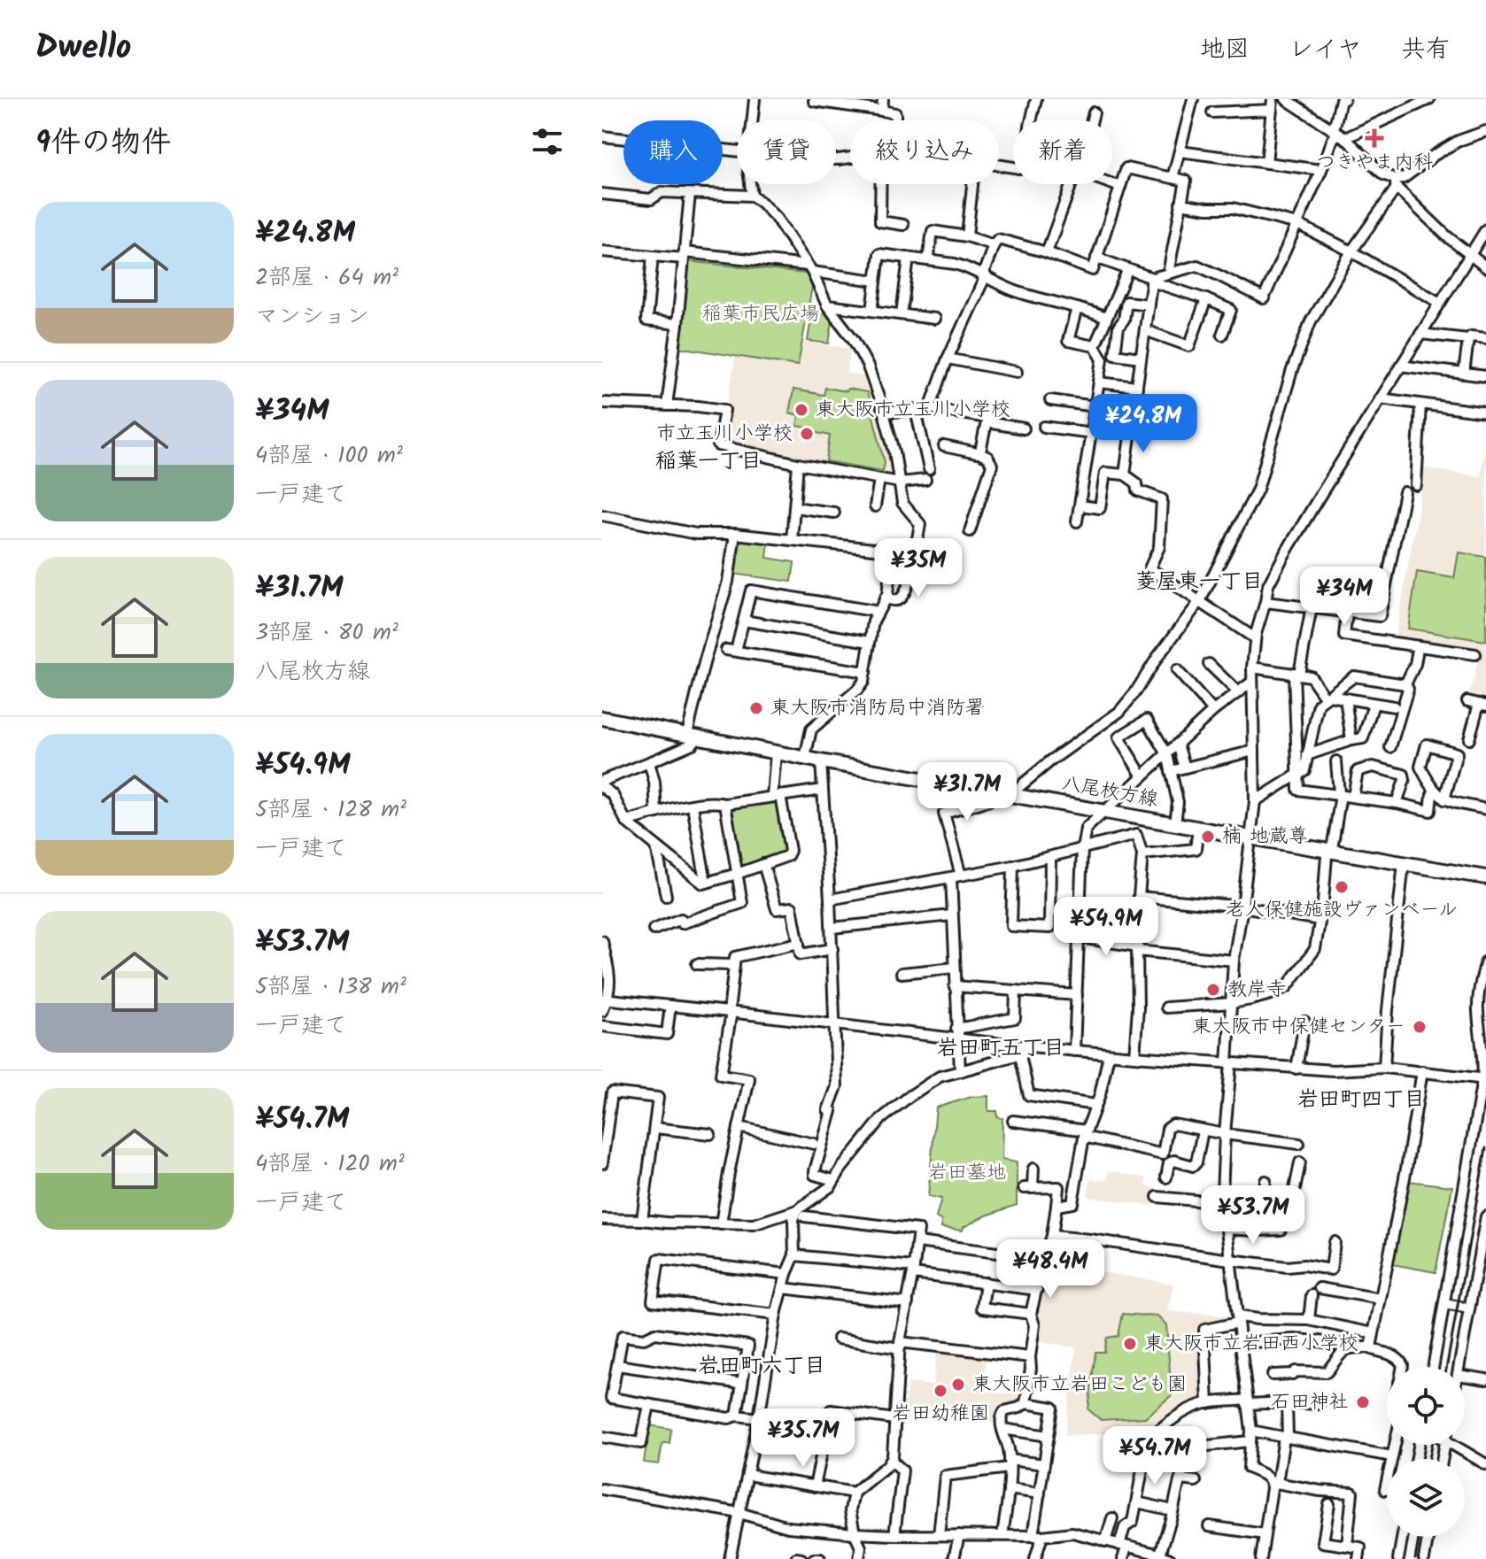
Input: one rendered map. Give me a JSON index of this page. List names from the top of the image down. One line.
{"streets":{"main road":["八尾枚方線"]},"districts":["稲葉一丁目","菱屋東一丁目","岩田町五丁目","岩田町四丁目","岩田町六丁目"],"parks":["稲葉市民広場","岩田墓地"],"places":{"health":["つきやま内科"],"other":["東大阪市立玉川小学校","市立玉川小学校","東大阪市消防局中消防署","楠 地蔵尊","老人保健施設ヴァンベール","教岸寺","東大阪市中保健センター","東大阪市立岩田西小学校","東大阪市立岩田こども園","岩田幼稚園","石田神社"]},"page":{"header":"Dwello","nav":["地図","レイヤ","共有"],"heading":"9件の物件","chip":["購入","賃貸","絞り込み","新着"],"list":[{"name":"¥24.8M","note":"2部屋 · 64 m² · マンション"},{"name":"¥34M","note":"4部屋 · 100 m² · 一戸建て"},{"name":"¥31.7M","note":"3部屋 · 80 m² · 八尾枚方線"},{"name":"¥54.9M","note":"5部屋 · 128 m² · 一戸建て"},{"name":"¥53.7M","note":"5部屋 · 138 m² · 一戸建て"},{"name":"¥54.7M","note":"4部屋 · 120 m² · 一戸建て"}],"price":["¥24.8M","¥35M","¥34M","¥31.7M","¥54.9M","¥53.7M","¥48.4M","¥35.7M","¥54.7M"]}}
